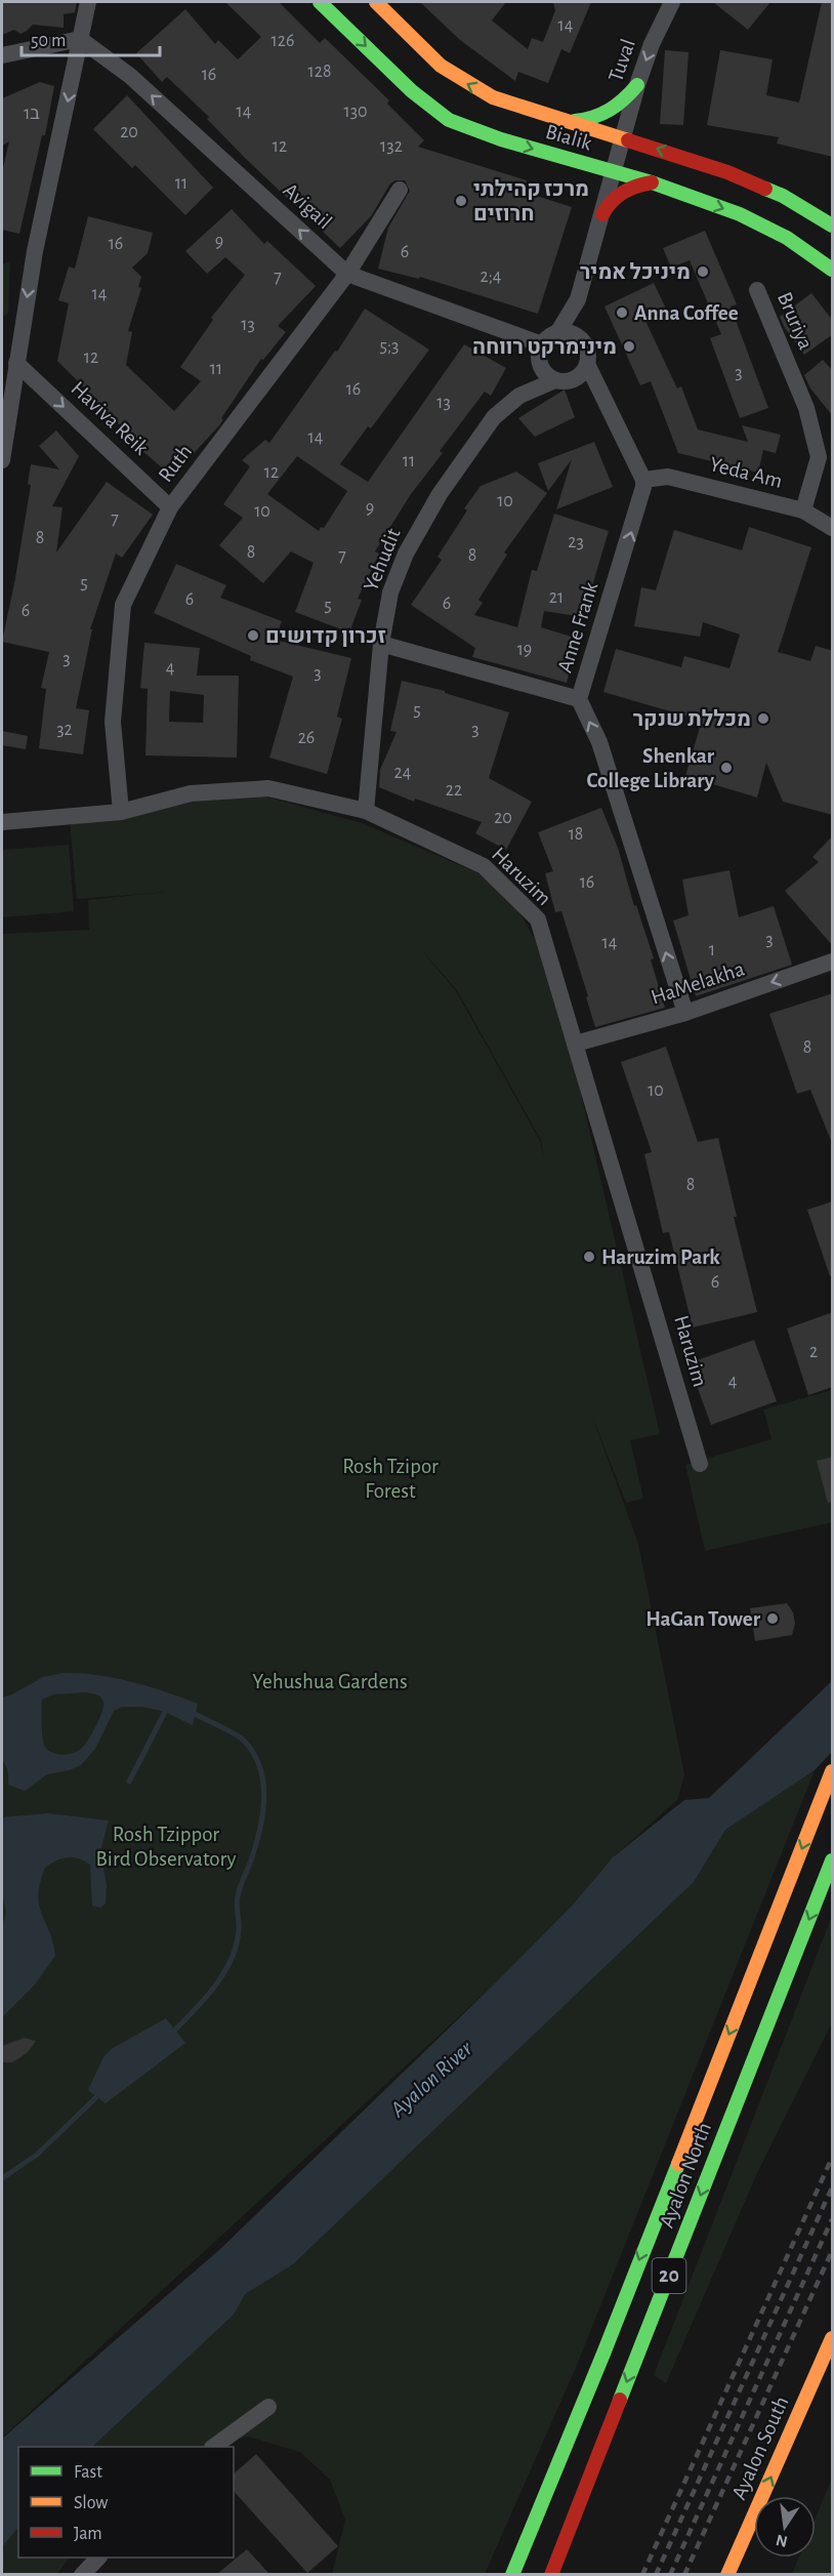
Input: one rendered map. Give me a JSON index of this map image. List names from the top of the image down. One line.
{"streets":{"main road":["Bialik","Ayalon North","20","Ayalon South"],"street":["Tuval","Avigail","Bruriya","Haviva Reik","Ruth","Yeda Am","Yehudit","Anne Frank","Haruzim","HaMelakha"]},"crossings":[["Tuval","Bialik"],["Avigail","Ruth"],["Avigail","Yehudit"],["Bruriya","Yeda Am"],["Haviva Reik","Ruth"],["Ruth","Haruzim"],["Yeda Am","Anne Frank"],["Yehudit","Haruzim"],["Anne Frank","HaMelakha"],["Haruzim","HaMelakha"]],"one_way":["Tuval","Avigail","Haviva Reik","Anne Frank","HaMelakha","Ayalon South"],"water":["Ayalon River"],"parks":["Rosh Tzipor Forest","Yehushua Gardens","Rosh Tzippor Bird Observatory"],"places":["מרכז קהילתי חרוזים","מיניכל אמיר","Anna Coffee","מינימרקט רווחה","זכרון קדושים","מכללת שנקר","Shenkar College Library","Haruzim Park","HaGan Tower"],"house_numbers":["14","126","128","16","14","130","1ב","20","12","132","11","9","16","6","2;4","7","14","13","5;3","12","11","3","16","13","14","11","12","10","9","10","7","8","23","8","8","7","5","21","6","6","5","6","19","3","4","3","5","32","3","26","24","22","20","18","16","3","14","1","8","10","8","6","2","4"],"legend":["Fast","Slow","Jam"],"scale_bar":"50 m","north":"bottom"}
